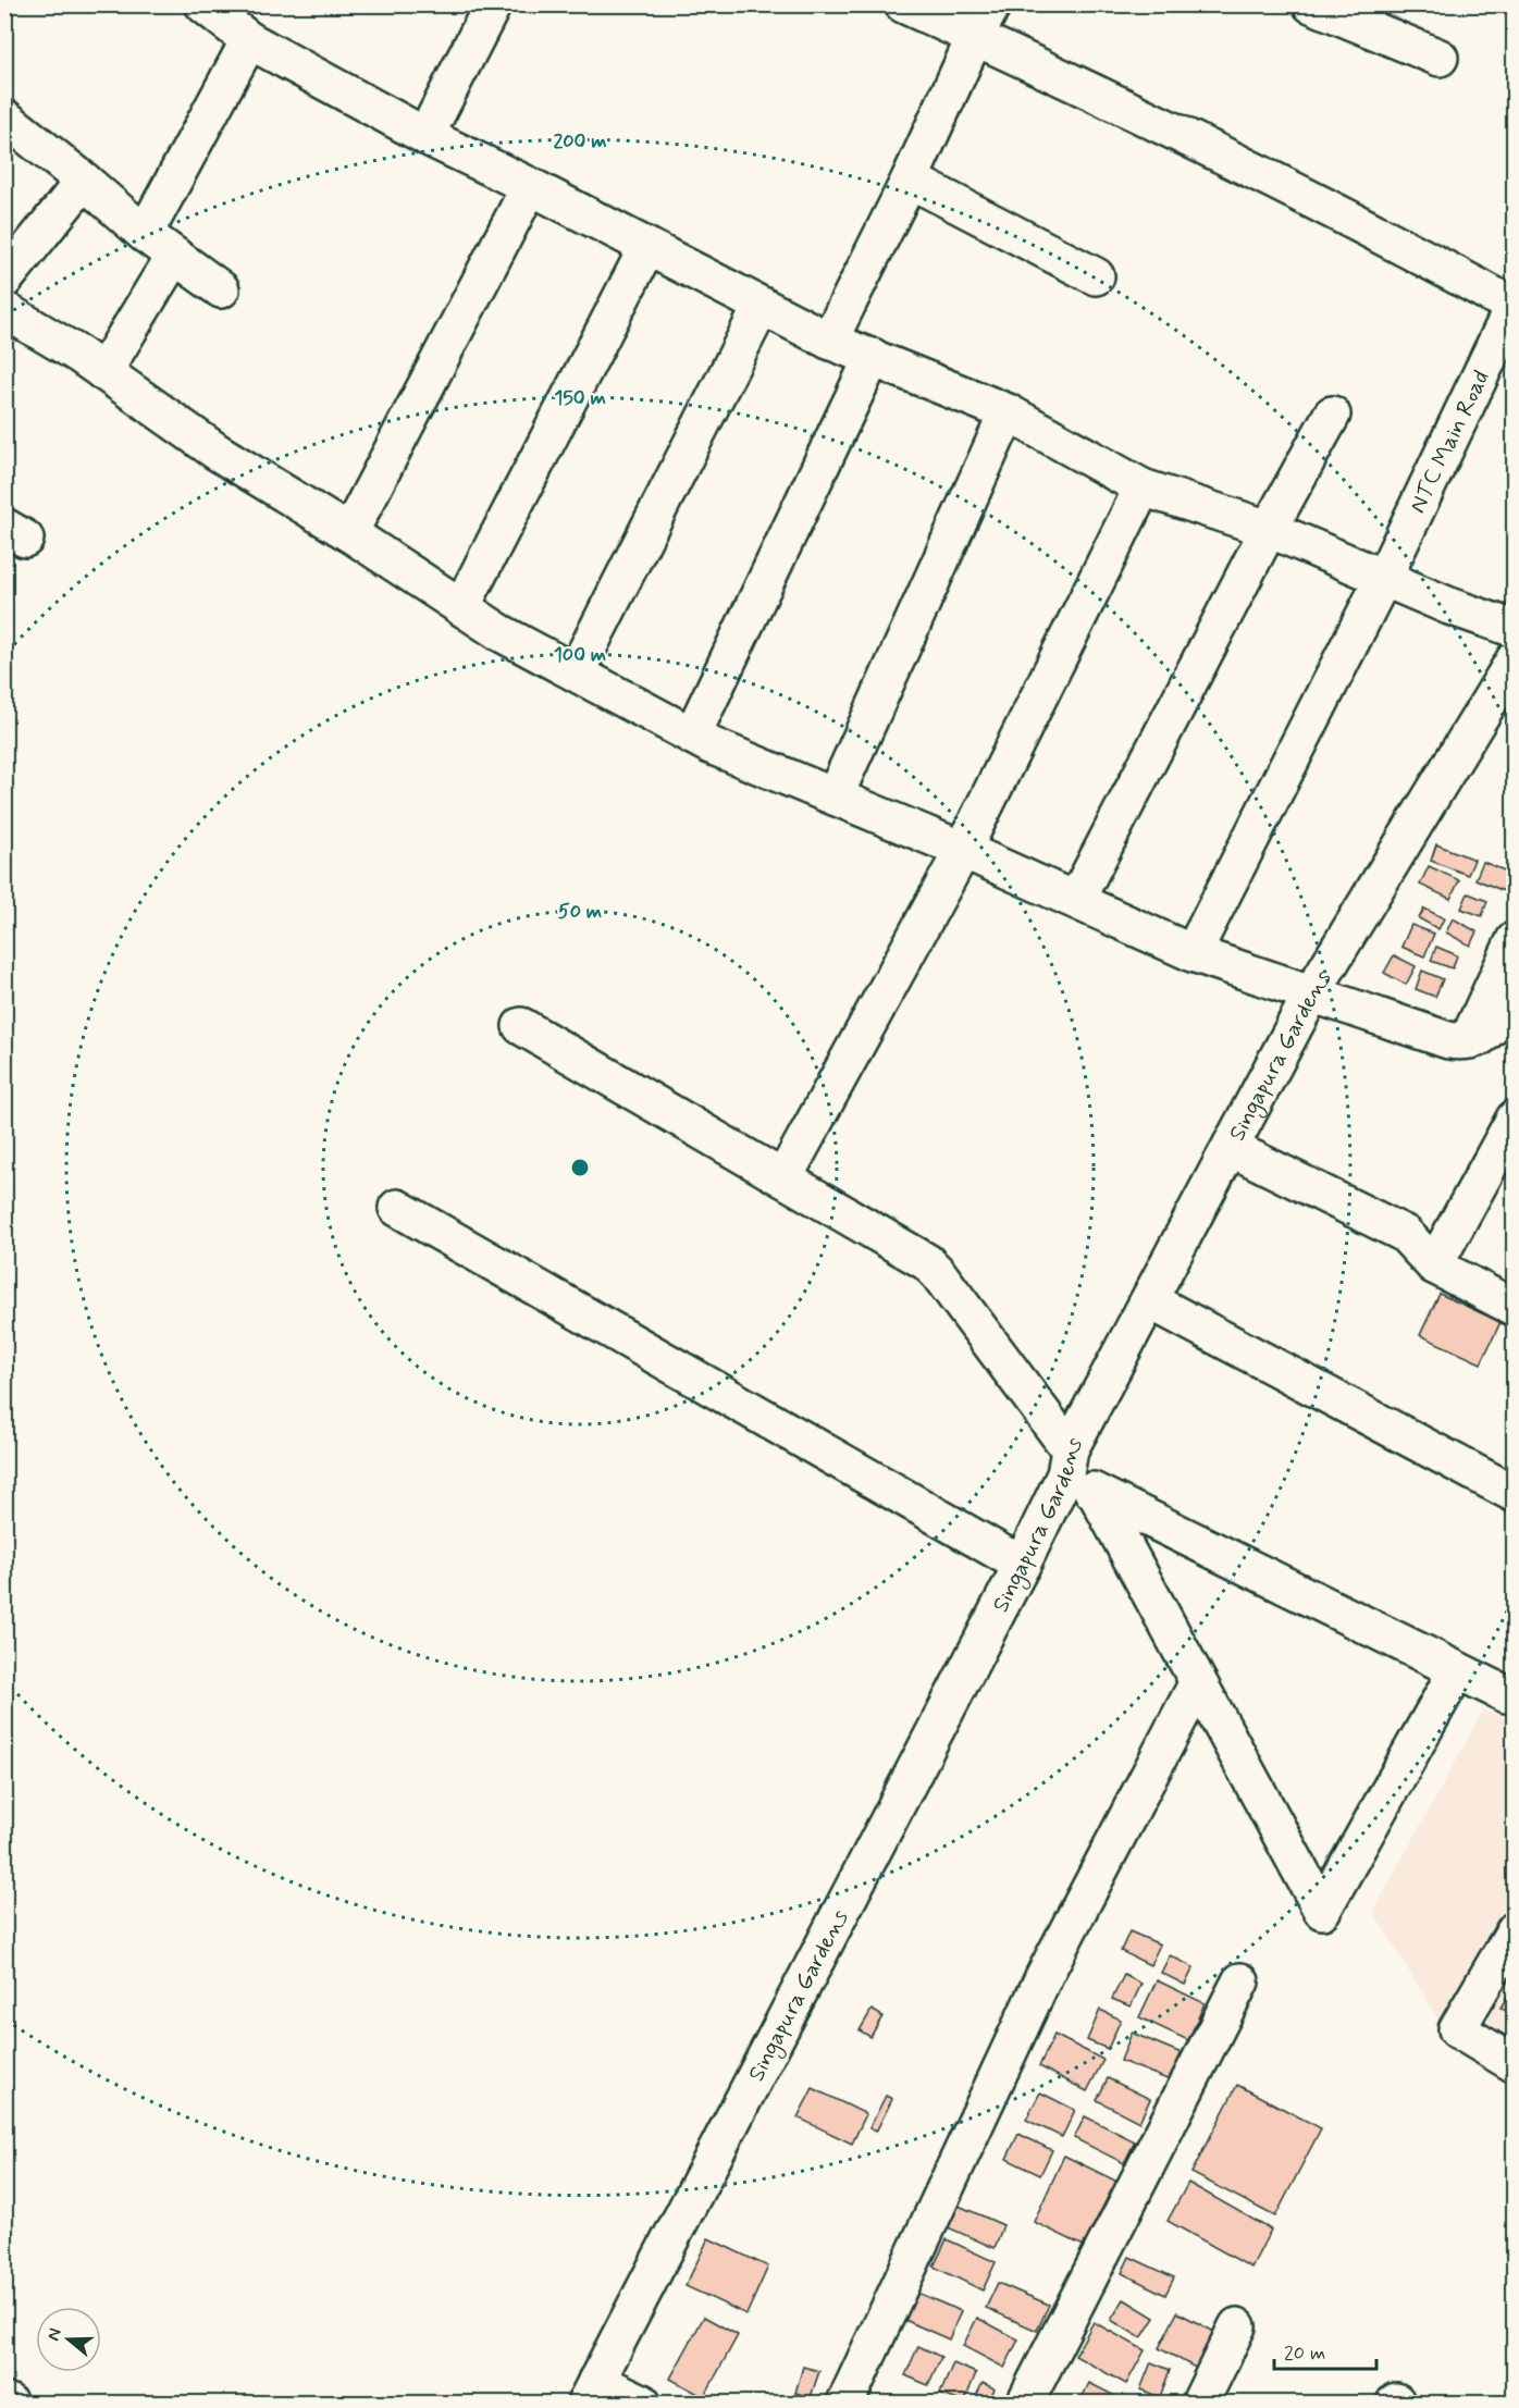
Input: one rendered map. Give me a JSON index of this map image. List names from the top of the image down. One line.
{"streets":{"street":["NTC Main Road","Singapura Gardens"]},"scale_bar":"20 m","north":"left","rings":["200 m","150 m","100 m","50 m"]}
